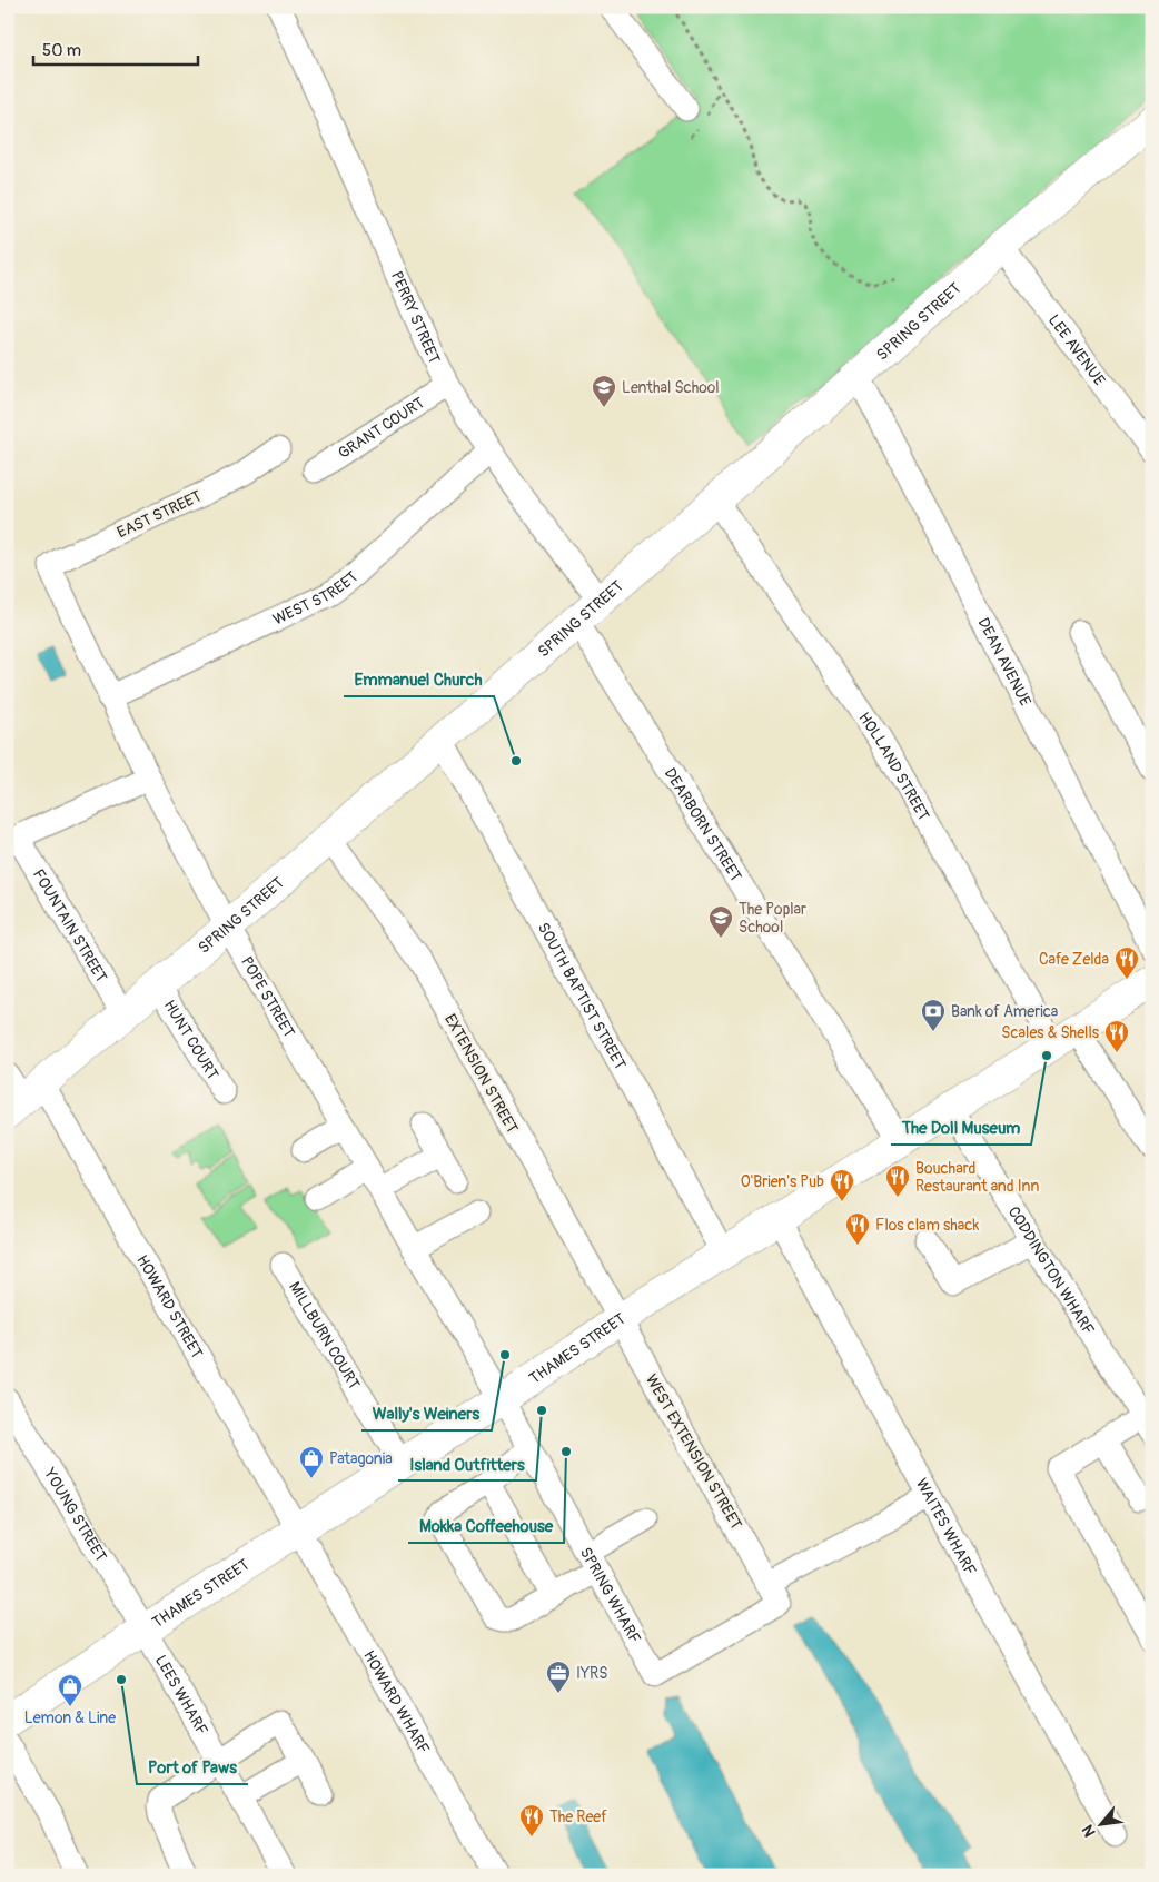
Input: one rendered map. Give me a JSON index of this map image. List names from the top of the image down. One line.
{"streets":{"main road":["SPRING STREET","THAMES STREET"],"street":["PERRY STREET","LEE AVENUE","GRANT COURT","EAST STREET","WEST STREET","DEAN AVENUE","HOLLAND STREET","DEARBORN STREET","FOUNTAIN STREET","POPE STREET","SOUTH BAPTIST STREET","HUNT COURT","EXTENSION STREET","CODDINGTON WHARF","HOWARD STREET","MILLBURN COURT","WEST EXTENSION STREET","YOUNG STREET","WAITES WHARF","SPRING WHARF","LEES WHARF","HOWARD WHARF"]},"crossings":[["PERRY STREET","SPRING STREET"],["PERRY STREET","GRANT COURT"],["PERRY STREET","WEST STREET"],["SPRING STREET","LEE AVENUE"],["SPRING STREET","DEAN AVENUE"],["SPRING STREET","HOLLAND STREET"],["SPRING STREET","DEARBORN STREET"],["SPRING STREET","FOUNTAIN STREET"],["SPRING STREET","POPE STREET"],["SPRING STREET","SOUTH BAPTIST STREET"],["SPRING STREET","HUNT COURT"],["SPRING STREET","EXTENSION STREET"],["SPRING STREET","HOWARD STREET"],["EAST STREET","POPE STREET"],["WEST STREET","POPE STREET"],["HOLLAND STREET","THAMES STREET"],["DEARBORN STREET","THAMES STREET"],["POPE STREET","THAMES STREET"],["POPE STREET","SPRING WHARF"],["SOUTH BAPTIST STREET","THAMES STREET"],["EXTENSION STREET","THAMES STREET"],["EXTENSION STREET","WEST EXTENSION STREET"],["CODDINGTON WHARF","THAMES STREET"],["HOWARD STREET","THAMES STREET"],["HOWARD STREET","HOWARD WHARF"],["MILLBURN COURT","THAMES STREET"],["THAMES STREET","WEST EXTENSION STREET"],["THAMES STREET","YOUNG STREET"],["THAMES STREET","WAITES WHARF"],["THAMES STREET","SPRING WHARF"],["THAMES STREET","LEES WHARF"],["THAMES STREET","HOWARD WHARF"],["WEST EXTENSION STREET","SPRING WHARF"],["YOUNG STREET","LEES WHARF"]],"places":{"school or university":["Lenthal School","The Poplar School"],"other":["Emmanuel Church","The Doll Museum","Wally's Weiners","Island Outfitters","Mokka Coffeehouse","Port of Paws"],"restaurant":["Cafe Zelda","Scales & Shells","Bouchard Restaurant and Inn","O'Brien's Pub","Flos clam shack","The Reef"],"bank":["Bank of America"],"shop":["Patagonia","Lemon & Line"],"office":["IYRS"]},"scale_bar":"50 m","north":"bottom left"}
